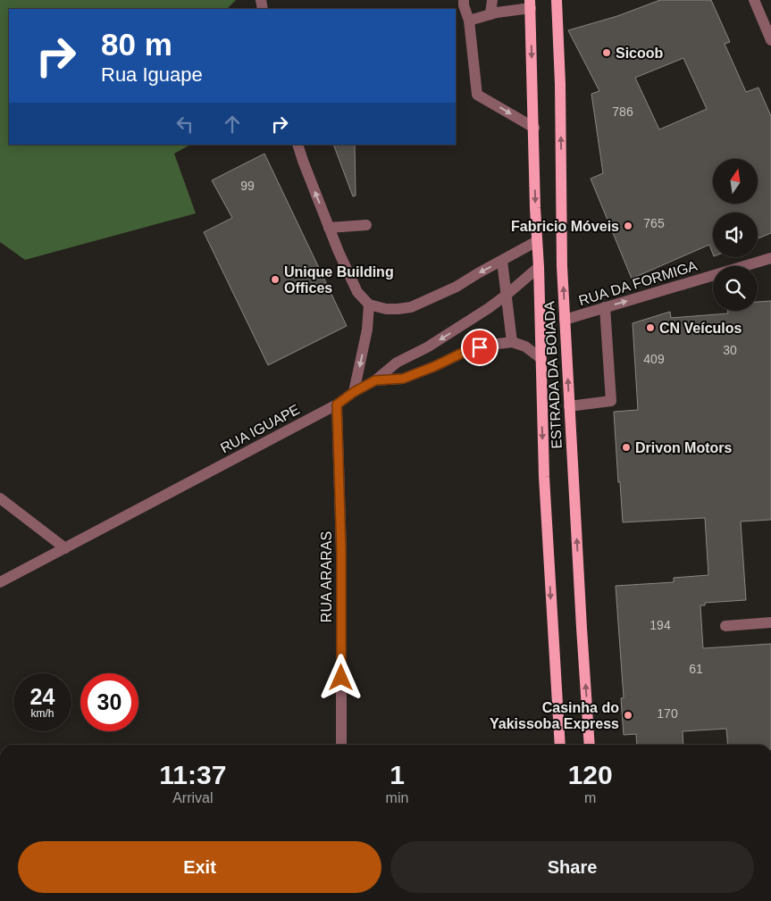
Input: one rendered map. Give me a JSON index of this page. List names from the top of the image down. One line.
{"streets":{"main road":["ESTRADA DA BOIADA"],"street":["RUA DA FORMIGA","RUA IGUAPE","RUA ARARAS"]},"crossings":[["RUA DA FORMIGA","ESTRADA DA BOIADA"],["RUA IGUAPE","RUA ARARAS"]],"one_way":["RUA DA FORMIGA"],"places":["Sicoob","Fabricio Móveis","Unique Building Offices","CN Veículos","Drivon Motors","Casinha do Yakissoba Express"],"house_numbers":["786","99","765","30","409","194","61","170"],"north":"top","page":{"turn":["80 m","Rua Iguape"],"speed":"24 km/h","limit":"30","eta":["11:37","Arrival","1","min","120","m"],"buttons":["Exit","Share"]}}
